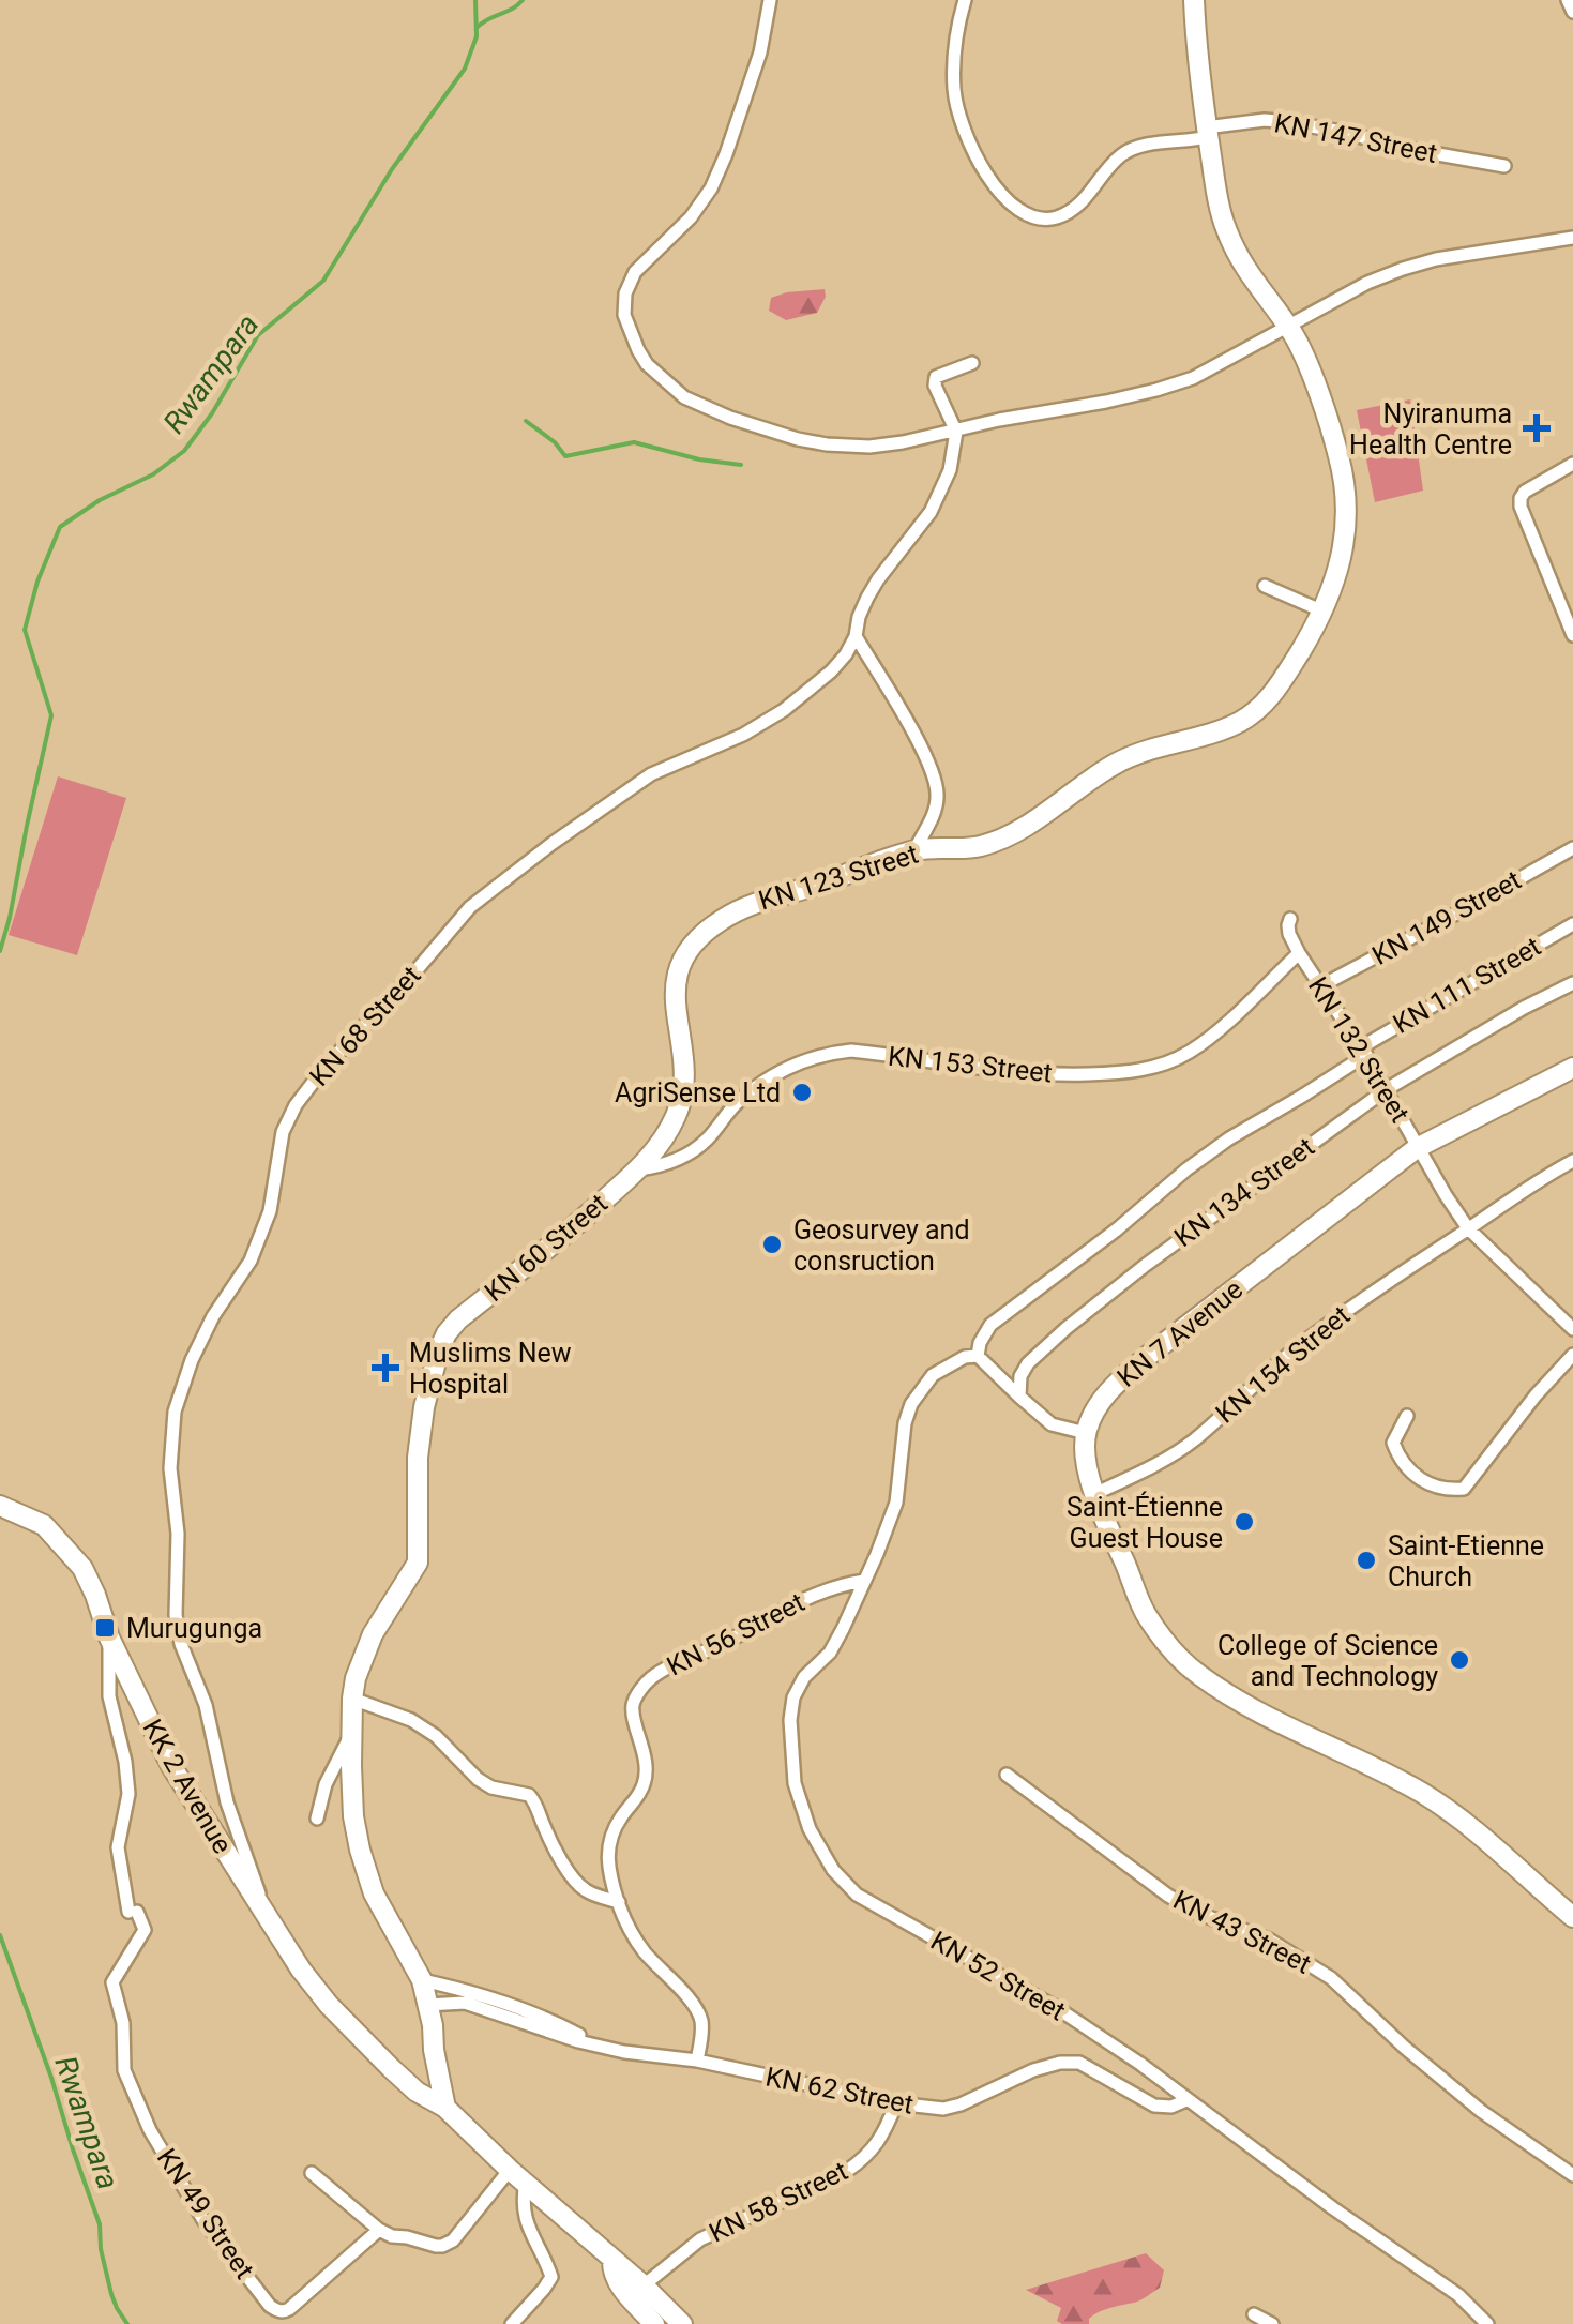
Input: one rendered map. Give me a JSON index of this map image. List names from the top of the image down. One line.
{"streets":{"main road":["KN 123 Street","KN 60 Street","KN 7 Avenue","KK 2 Avenue"],"street":["KN 147 Street","KN 149 Street","KN 111 Street","KN 68 Street","KN 132 Street","KN 153 Street","KN 134 Street","KN 154 Street","KN 56 Street","KN 43 Street","KN 52 Street","KN 62 Street","KN 58 Street","KN 49 Street"]},"crossings":[["KN 147 Street","KN 123 Street"],["KN 123 Street","KN 60 Street"],["KN 149 Street","KN 132 Street"],["KN 111 Street","KN 132 Street"],["KN 111 Street","KN 52 Street"],["KN 68 Street","KK 2 Avenue"],["KN 132 Street","KN 153 Street"],["KN 132 Street","KN 134 Street"],["KN 132 Street","KN 7 Avenue"],["KN 132 Street","KN 154 Street"],["KN 153 Street","KN 60 Street"],["KN 60 Street","KN 62 Street"],["KN 56 Street","KN 52 Street"],["KN 56 Street","KN 62 Street"],["KK 2 Avenue","KN 58 Street"],["KK 2 Avenue","KN 49 Street"],["KN 52 Street","KN 62 Street"],["KN 62 Street","KN 58 Street"]],"water":["Rwampara"],"places":{"health":["Nyiranuma Health Centre","Muslims New Hospital"],"other":["AgriSense Ltd","Geosurvey and consruction","Saint-Étienne Guest House","Saint-Etienne Church","College of Science and Technology"],"transit":["Murugunga"]}}
